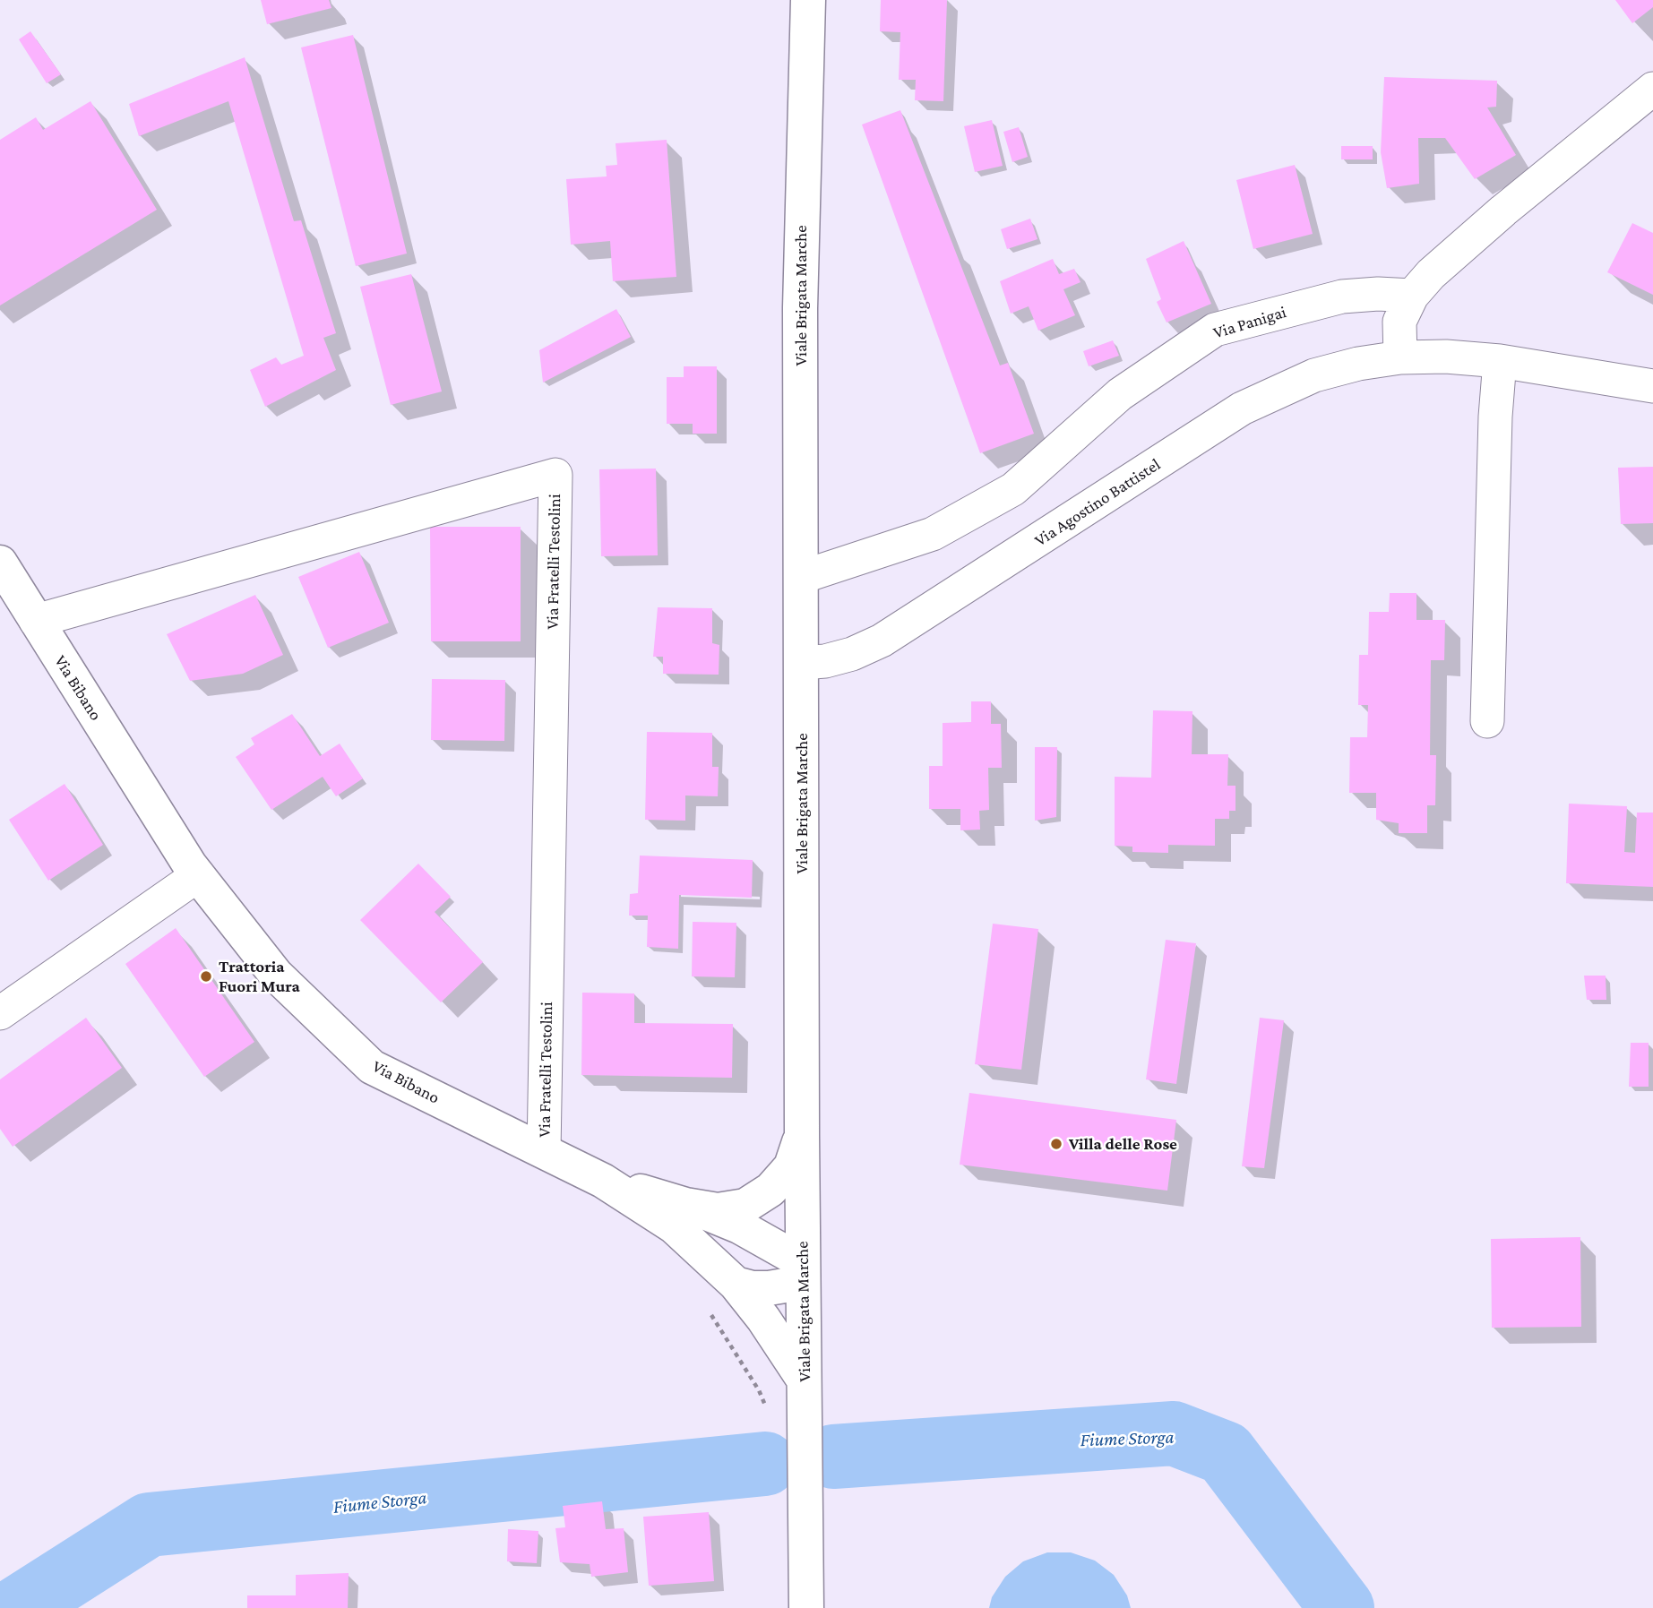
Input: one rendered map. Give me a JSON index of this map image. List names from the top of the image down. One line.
{"streets":{"street":["Viale Brigata Marche","Via Panigai","Via Agostino Battistel","Via Fratelli Testolini","Via Bibano"]},"crossings":[["Viale Brigata Marche","Via Panigai"],["Viale Brigata Marche","Via Agostino Battistel"],["Viale Brigata Marche","Via Bibano"],["Via Fratelli Testolini","Via Bibano"]],"water":["Fiume Storga"],"places":["Trattoria Fuori Mura","Villa delle Rose"]}
